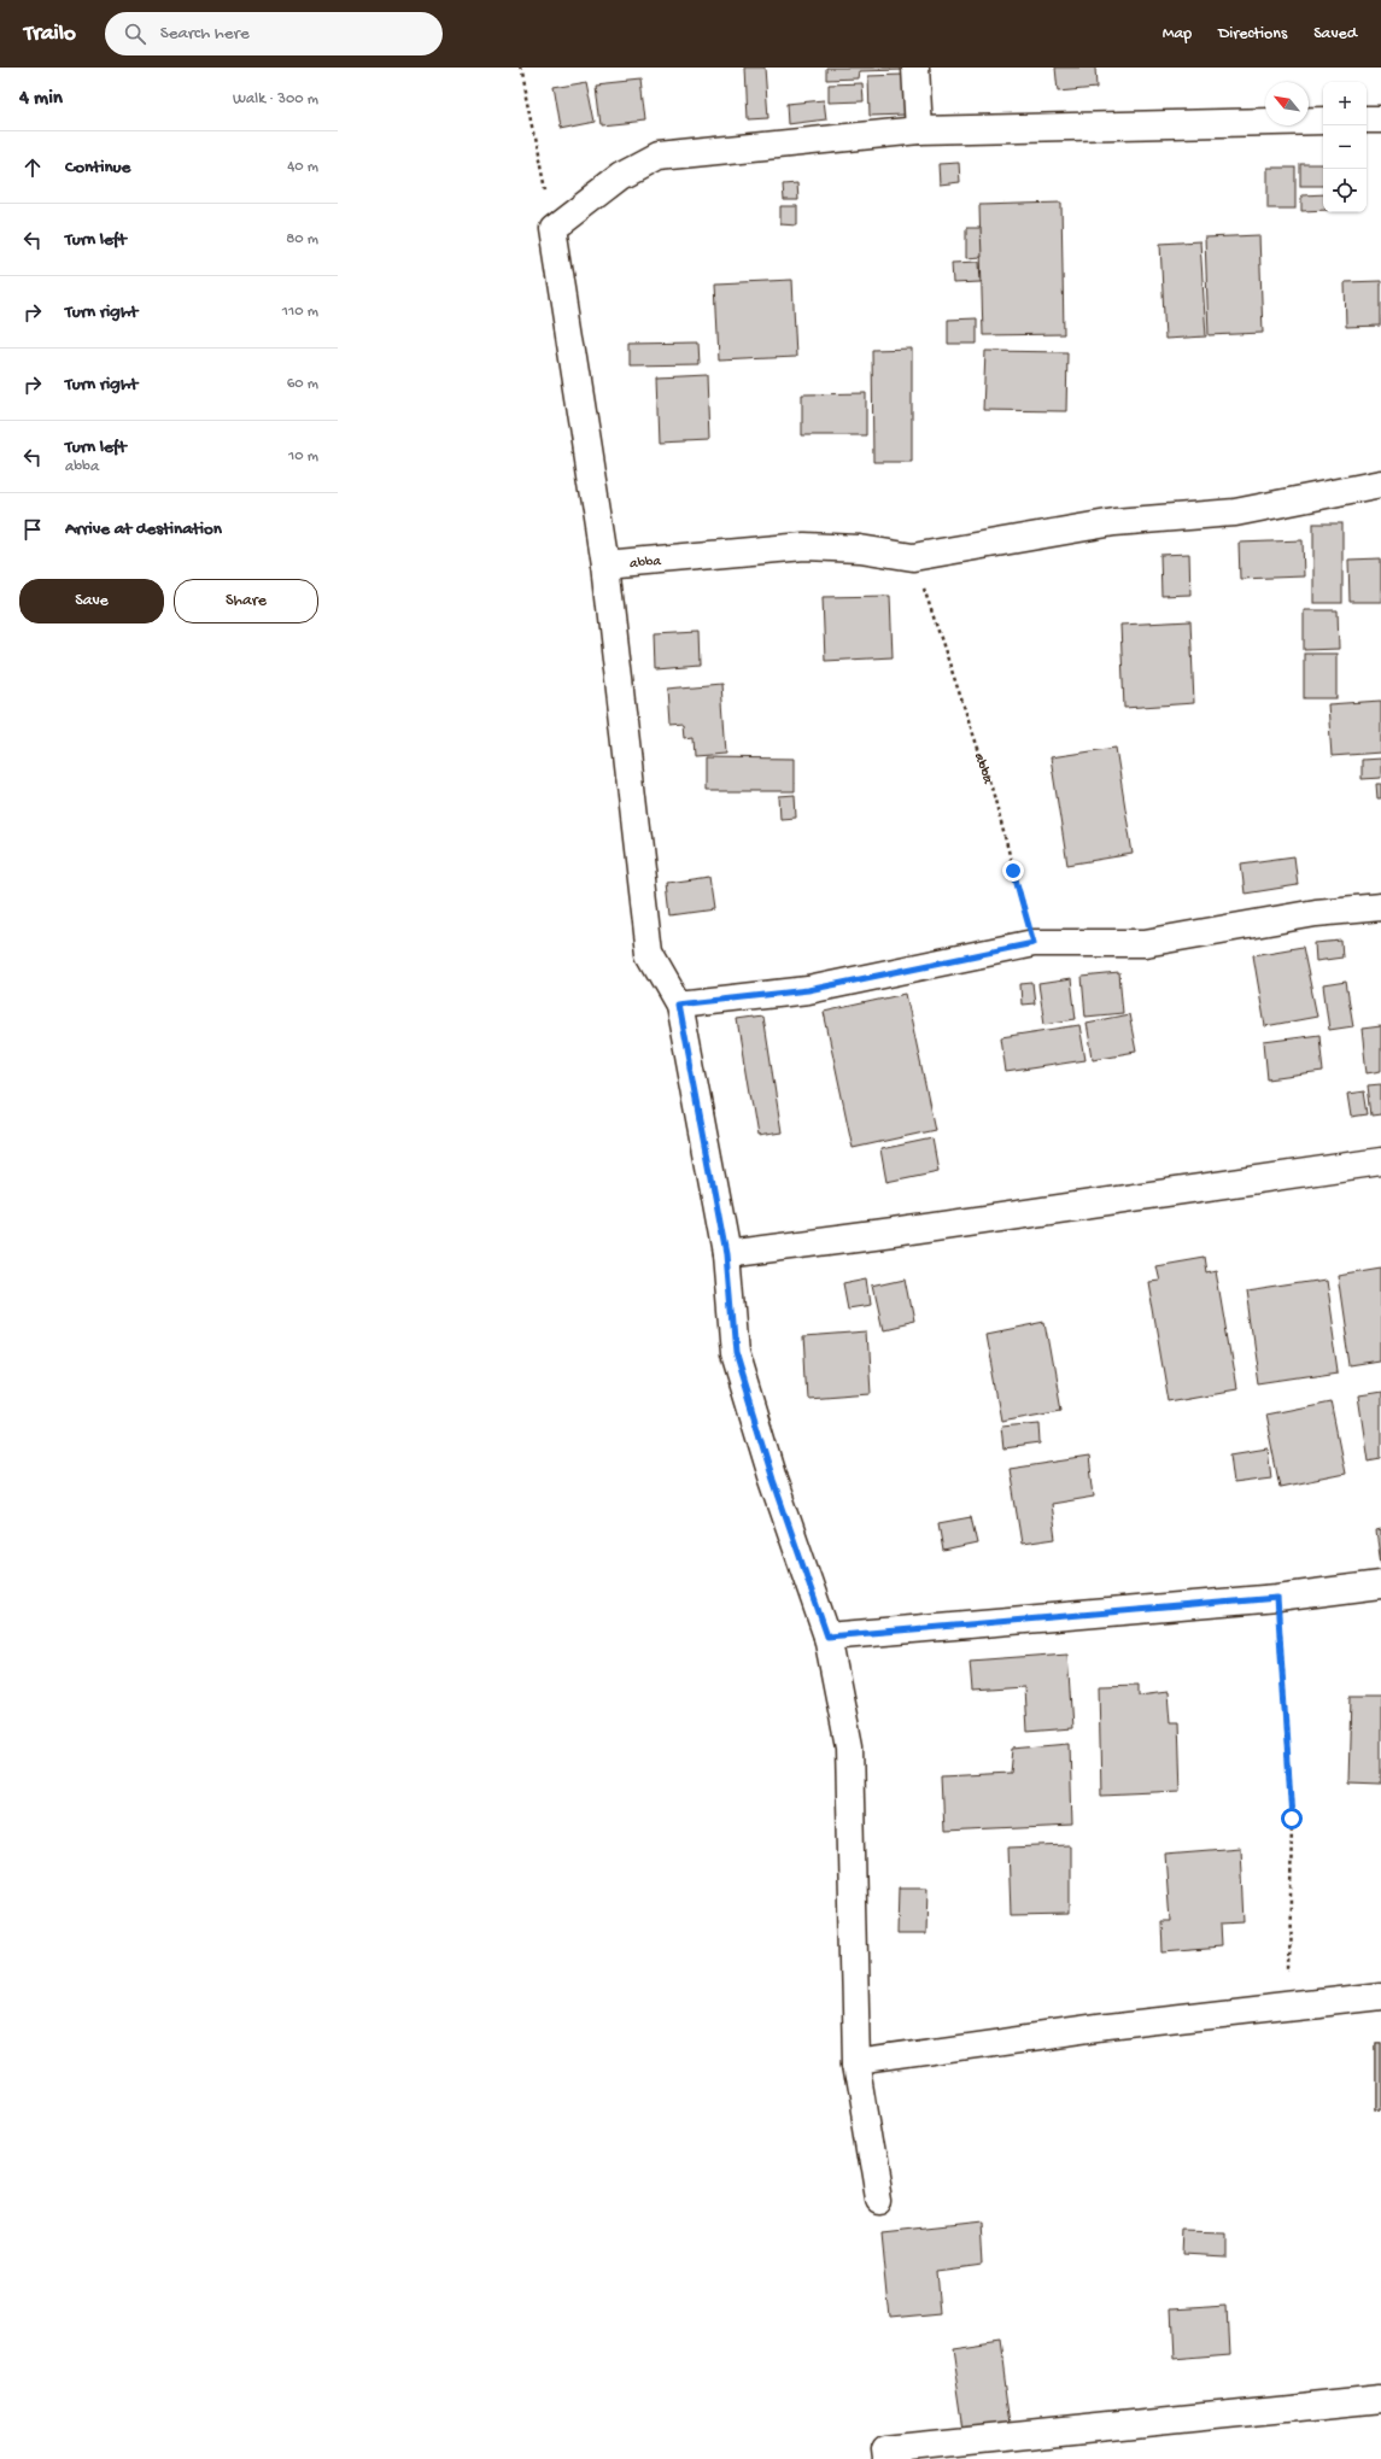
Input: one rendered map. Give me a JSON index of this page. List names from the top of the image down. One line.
{"streets":{"street":["abba"]},"north":"top left","page":{"header":"Trailo","search":"Search here","nav":["Map","Directions","Saved"],"heading":["4 min","Walk · 300 m"],"map_buttons":["+","−"],"list":[["Continue","40 m"],["Turn left","80 m"],["Turn right","110 m"],["Turn right","60 m"],["Turn left","abba","10 m"],"Arrive at destination"],"buttons":["Save","Share"]}}
